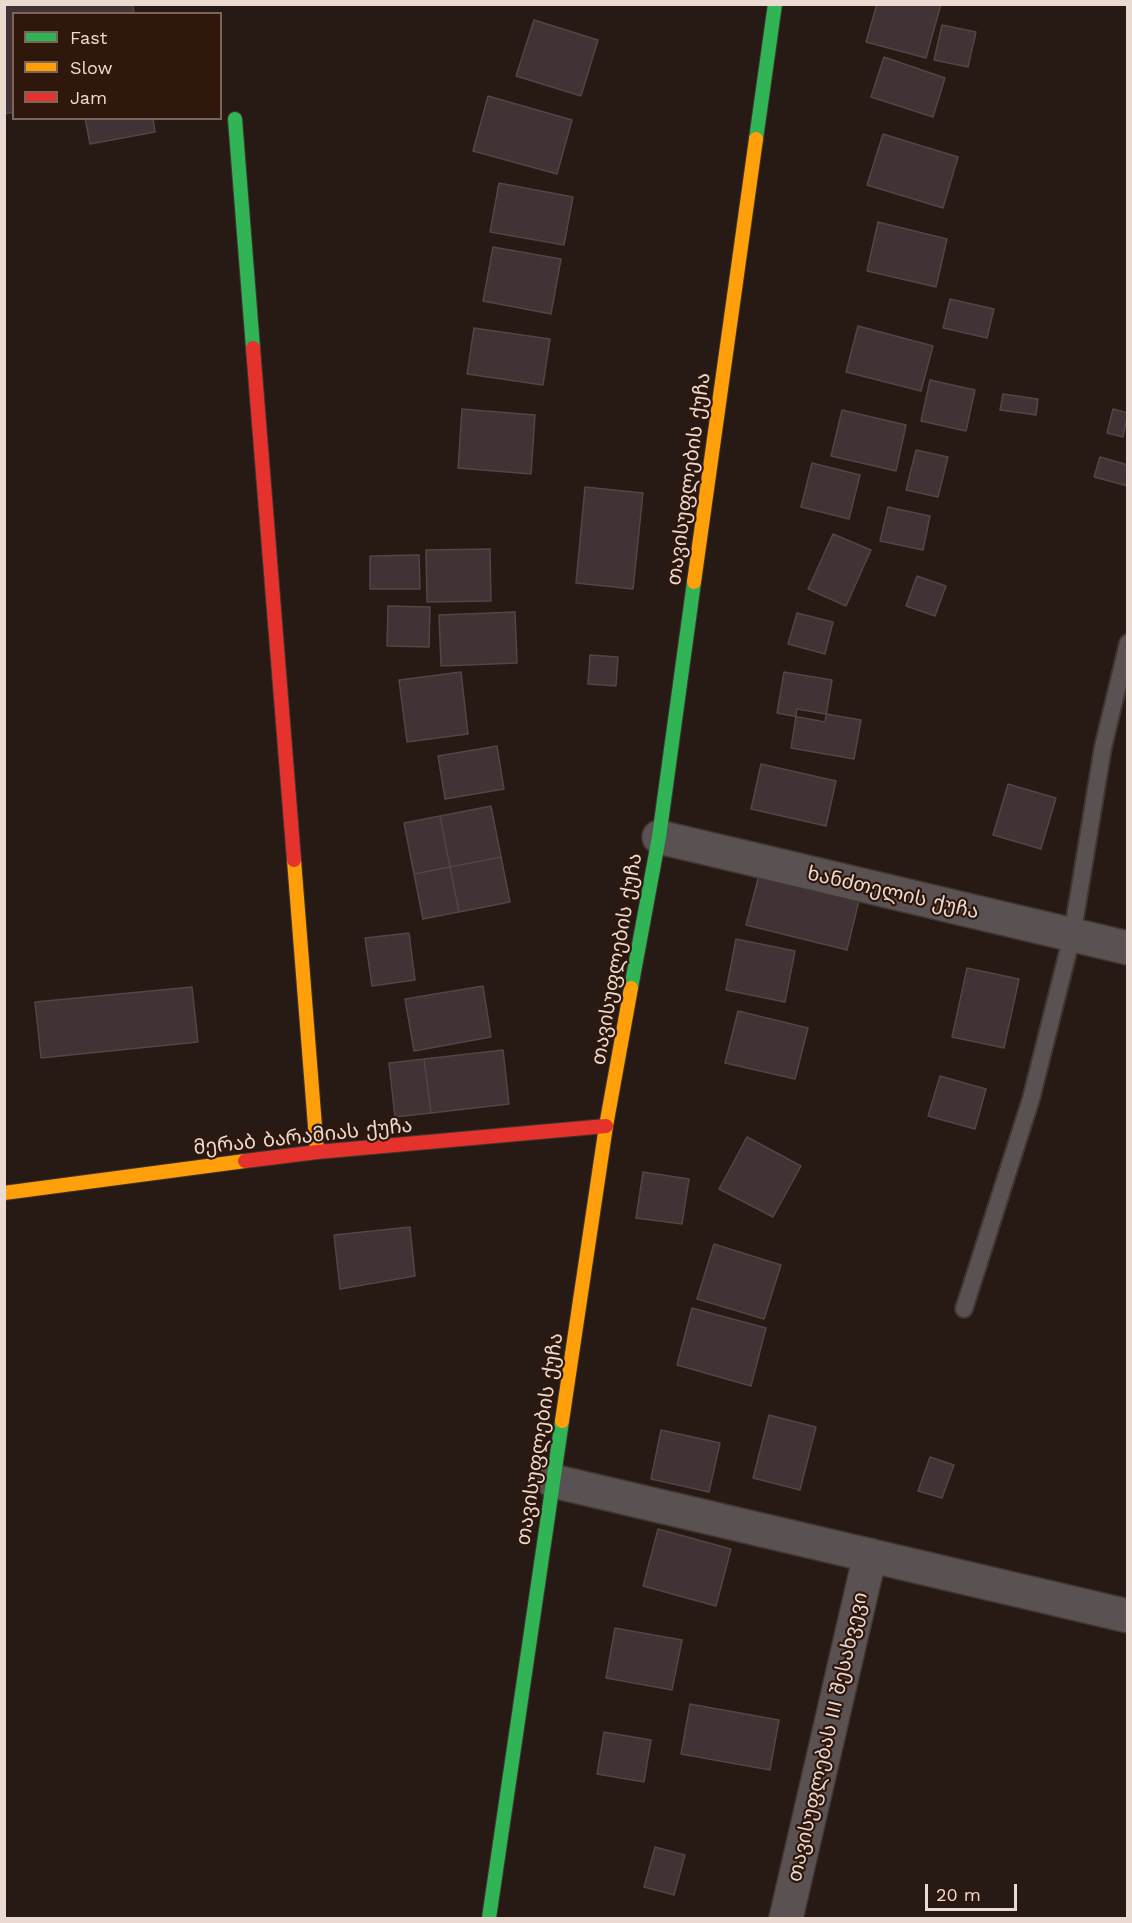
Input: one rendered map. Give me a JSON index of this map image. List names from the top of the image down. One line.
{"streets":{"main road":["თავისუფლების ქუჩა","მერაბ ბარამიას ქუჩა"],"street":["ხანძთელის ქუჩა","თავისუფლებას III შესახვევი"]},"crossings":[["თავისუფლების ქუჩა","ხანძთელის ქუჩა"],["თავისუფლების ქუჩა","მერაბ ბარამიას ქუჩა"]],"legend":["Fast","Slow","Jam"],"scale_bar":"20 m"}
